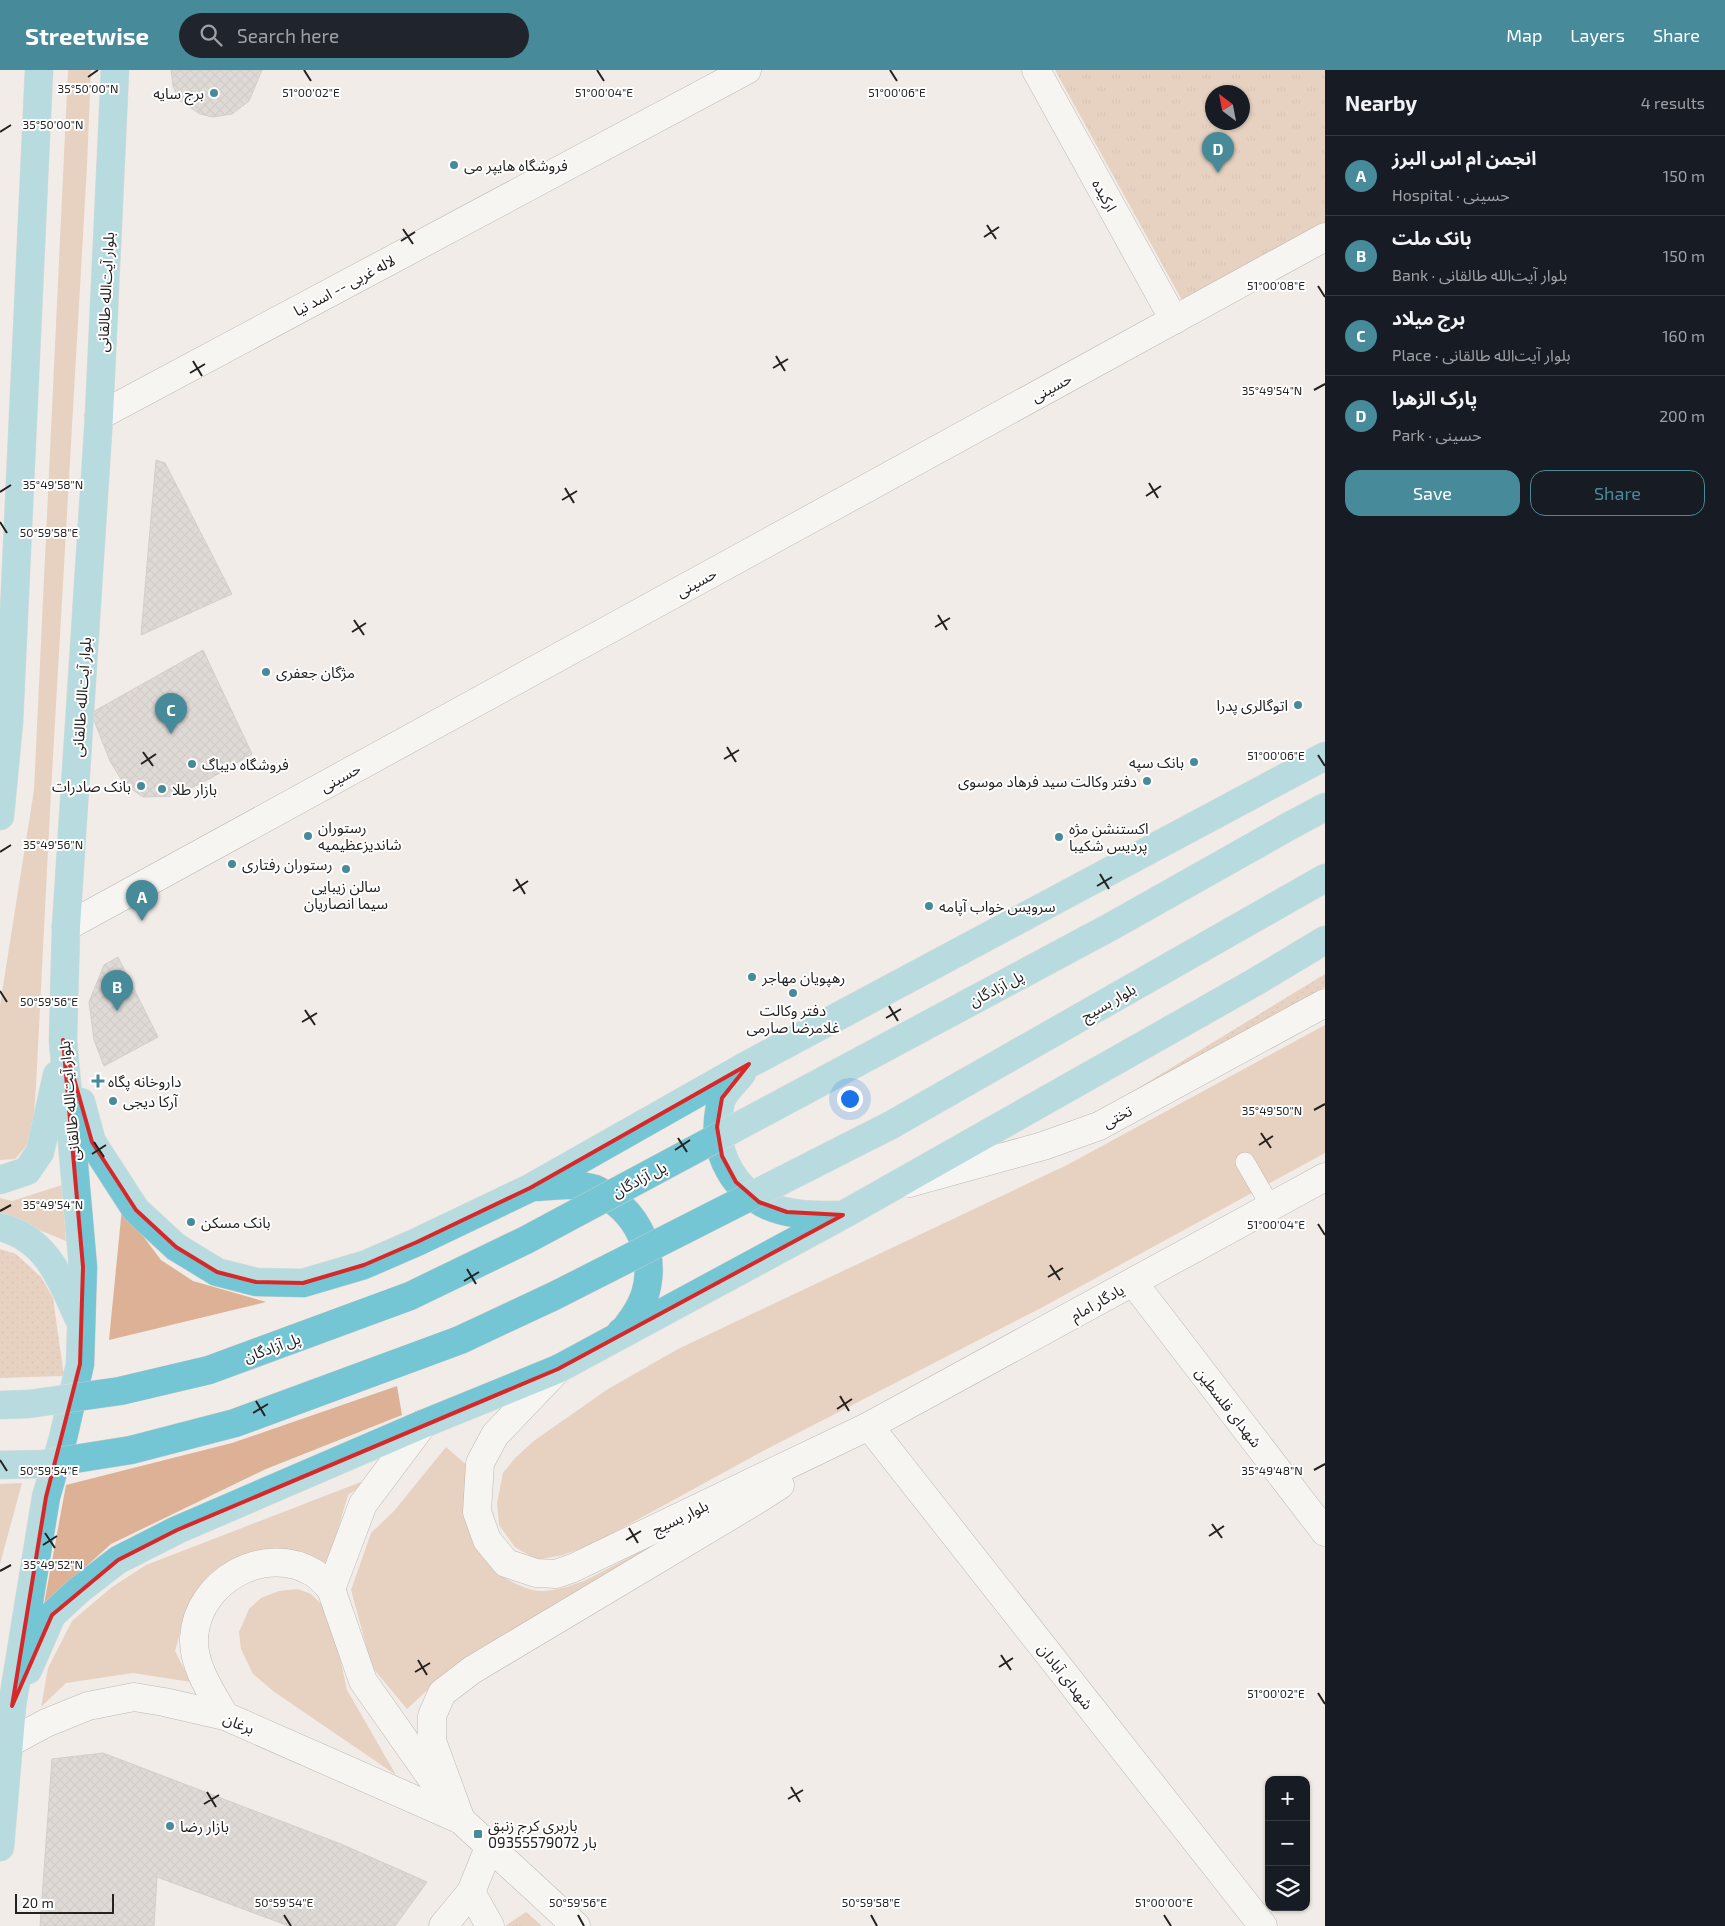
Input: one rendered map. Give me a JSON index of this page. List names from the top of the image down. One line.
{"streets":{"main road":["بلوار آیت‌الله طالقانی","پل آزادگان","بلوار بسیج"],"street":["ارکیده","لاله غربی -- اسد نیا","حسینی","تختی","یادگار امام","شهدای فلسطین","شهدای آبادان","برغان"]},"crossings":[["ارکیده","حسینی"],["لاله غربی -- اسد نیا","بلوار آیت‌الله طالقانی"],["بلوار آیت‌الله طالقانی","حسینی"],["بلوار بسیج","یادگار امام"],["بلوار بسیج","شهدای آبادان"],["یادگار امام","شهدای فلسطین"],["یادگار امام","شهدای آبادان"]],"places":{"other":["برج سایه","فروشگاه هایپر می","مژگان جعفری","اتوگالری پدرا","بانک سپه","فروشگاه دیباگ","دفتر وکالت سید فرهاد موسوی","بانک صادرات","بازار طلا","رستوران شاندیزعظیمیه","اکستنشن مژه پردیس شکیبا","رستوران رفتاری","سالن زیبایی سیما انصاریان","سرویس خواب آپامه","رهپویان مهاجر","دفتر وکالت غلامرضا صارمی","آرکا دیجی","بانک مسکن","بازار رضا"],"health":["داروخانه پگاه"],"transit":["باربری کرج زنبق بار 09355579072"]},"scale_bar":"20 m","north":"top left","page":{"header":"Streetwise","search":"Search here","nav":["Map","Layers","Share"],"heading":["Nearby","4 results"],"pins":["D","C","A","B"],"list":[{"mark":"A","name":"انجمن ام اس البرز","note":"Hospital · حسینی","value":"150 m"},{"mark":"B","name":"بانک ملت","note":"Bank · بلوار آیت‌الله طالقانی","value":"150 m"},{"mark":"C","name":"برج میلاد","note":"Place · بلوار آیت‌الله طالقانی","value":"160 m"},{"mark":"D","name":"پارک الزهرا","note":"Park · حسینی","value":"200 m"}],"buttons":["Save","Share"],"map_buttons":["+","−"],"scale":"20 m"},"coordinates":["35°50'00\"N","51°00'02\"E","51°00'04\"E","51°00'06\"E","51°00'08\"E","35°49'54\"N","35°49'58\"N","50°59'58\"E","35°49'56\"N","50°59'56\"E","35°49'50\"N","35°49'48\"N","50°59'54\"E","35°49'52\"N","51°00'00\"E"]}
